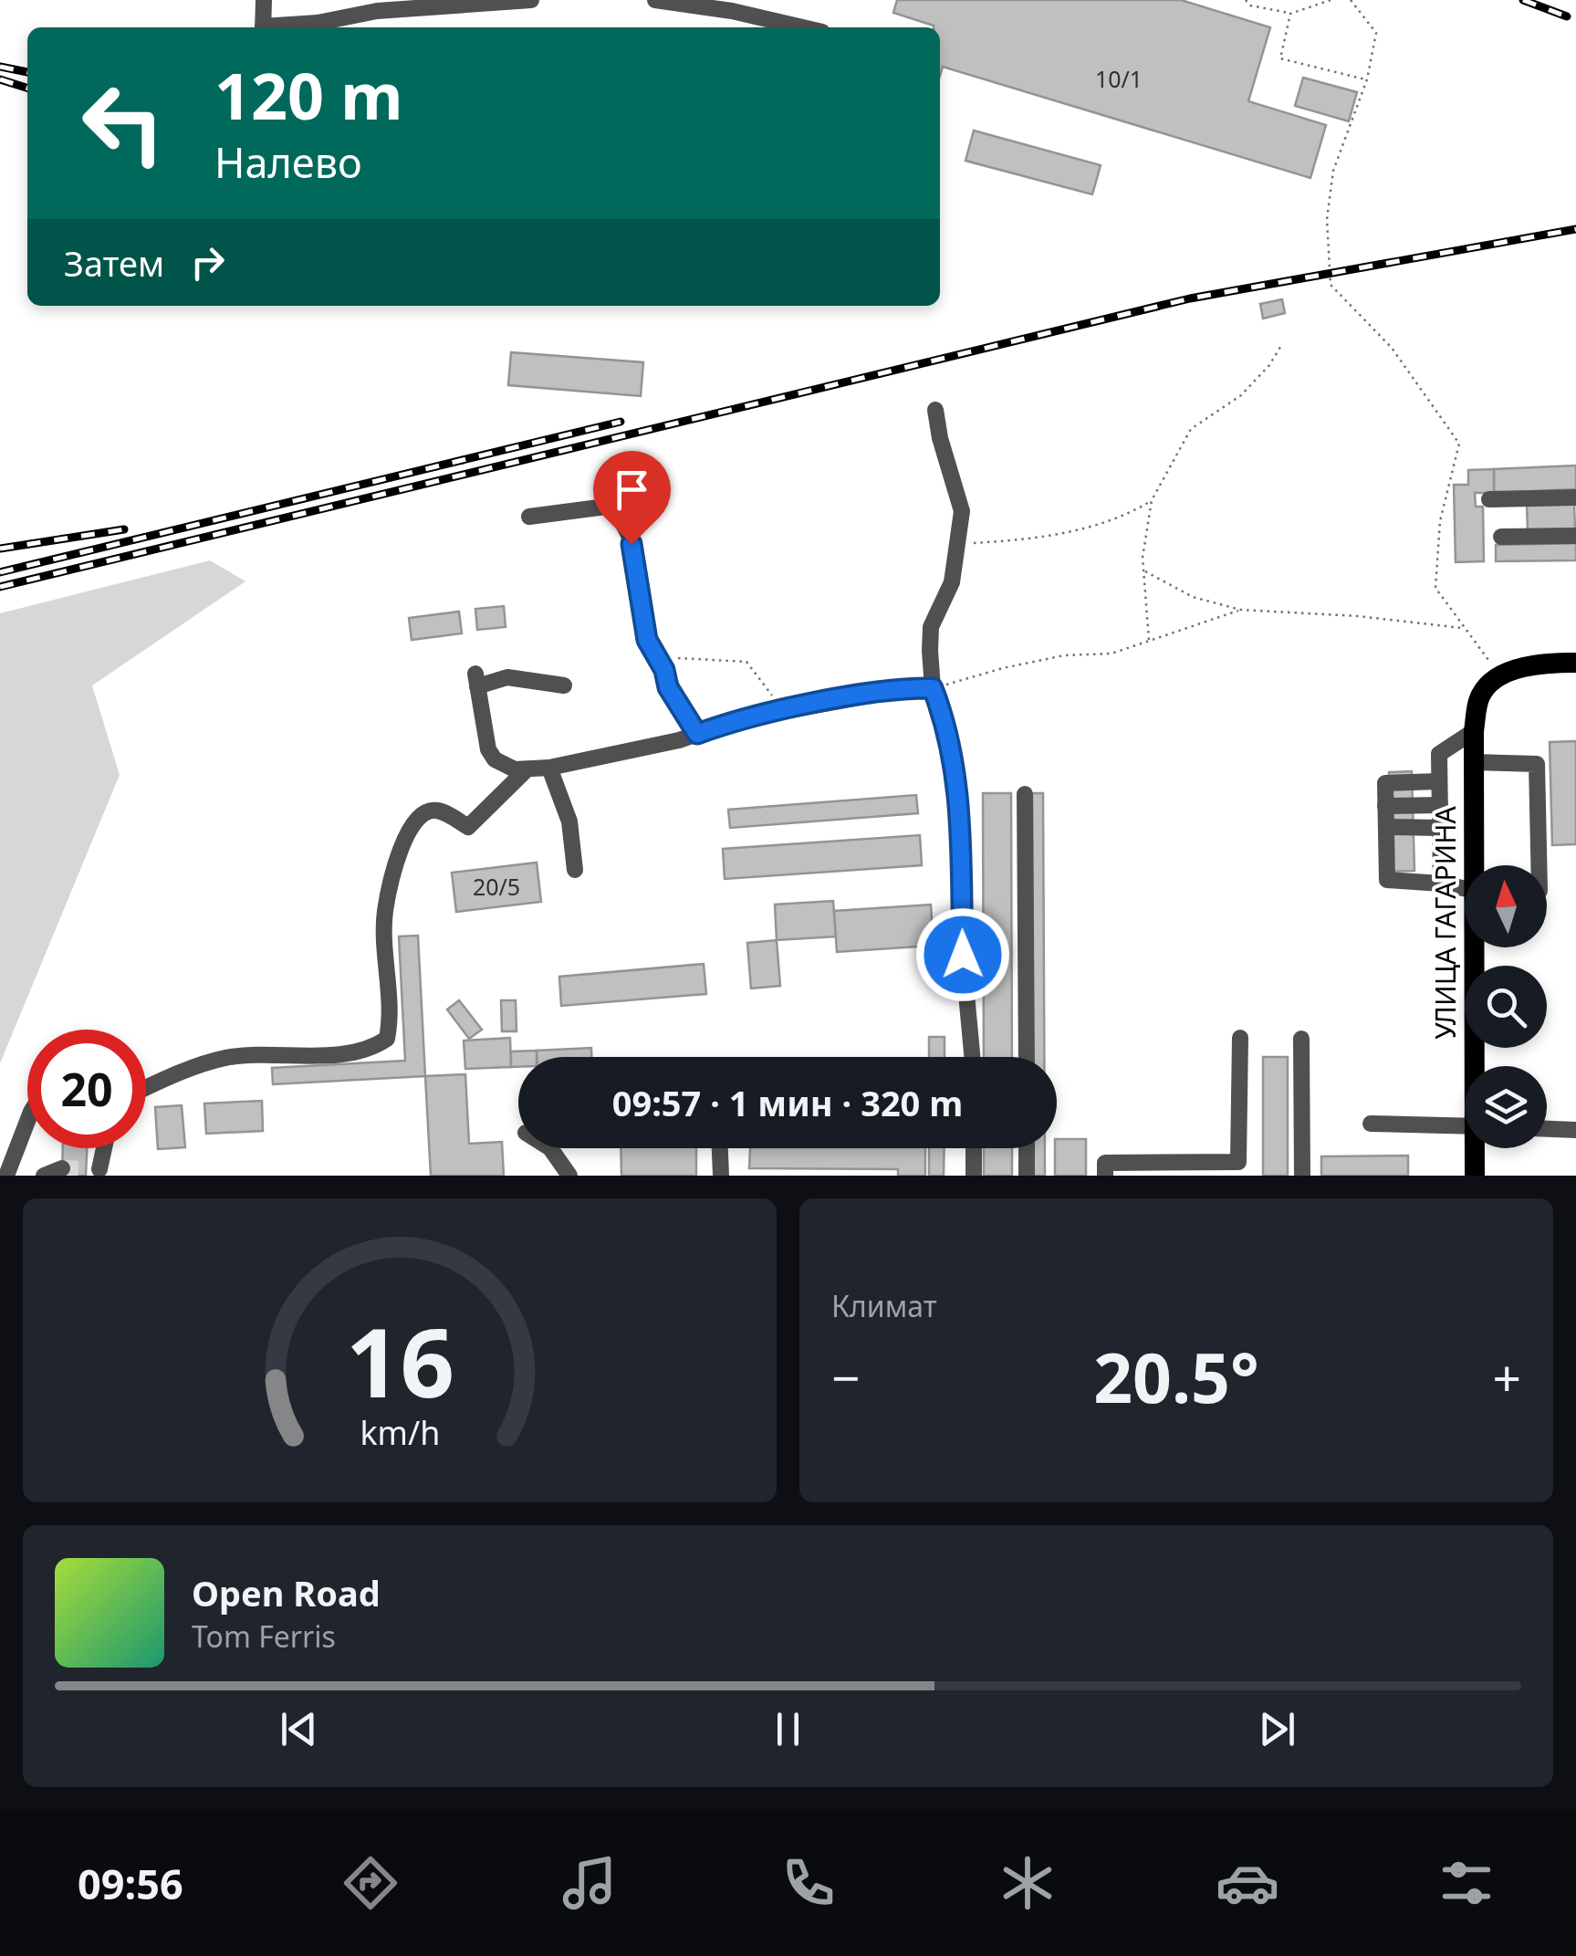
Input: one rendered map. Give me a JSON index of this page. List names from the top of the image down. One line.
{"streets":{"main road":["УЛИЦА ГАГАРИНА"]},"house_numbers":["10/1","20/5"],"north":"top","page":{"turn":["120 m","Налево"],"then":"Затем","limit":"20","trip":"09:57 · 1 мин · 320 m","tile":"Климат","heat":["−","20.5°","+"],"song":["Open Road","Tom Ferris"],"tabs":"09:56","gauge":["16","km/h"]}}
